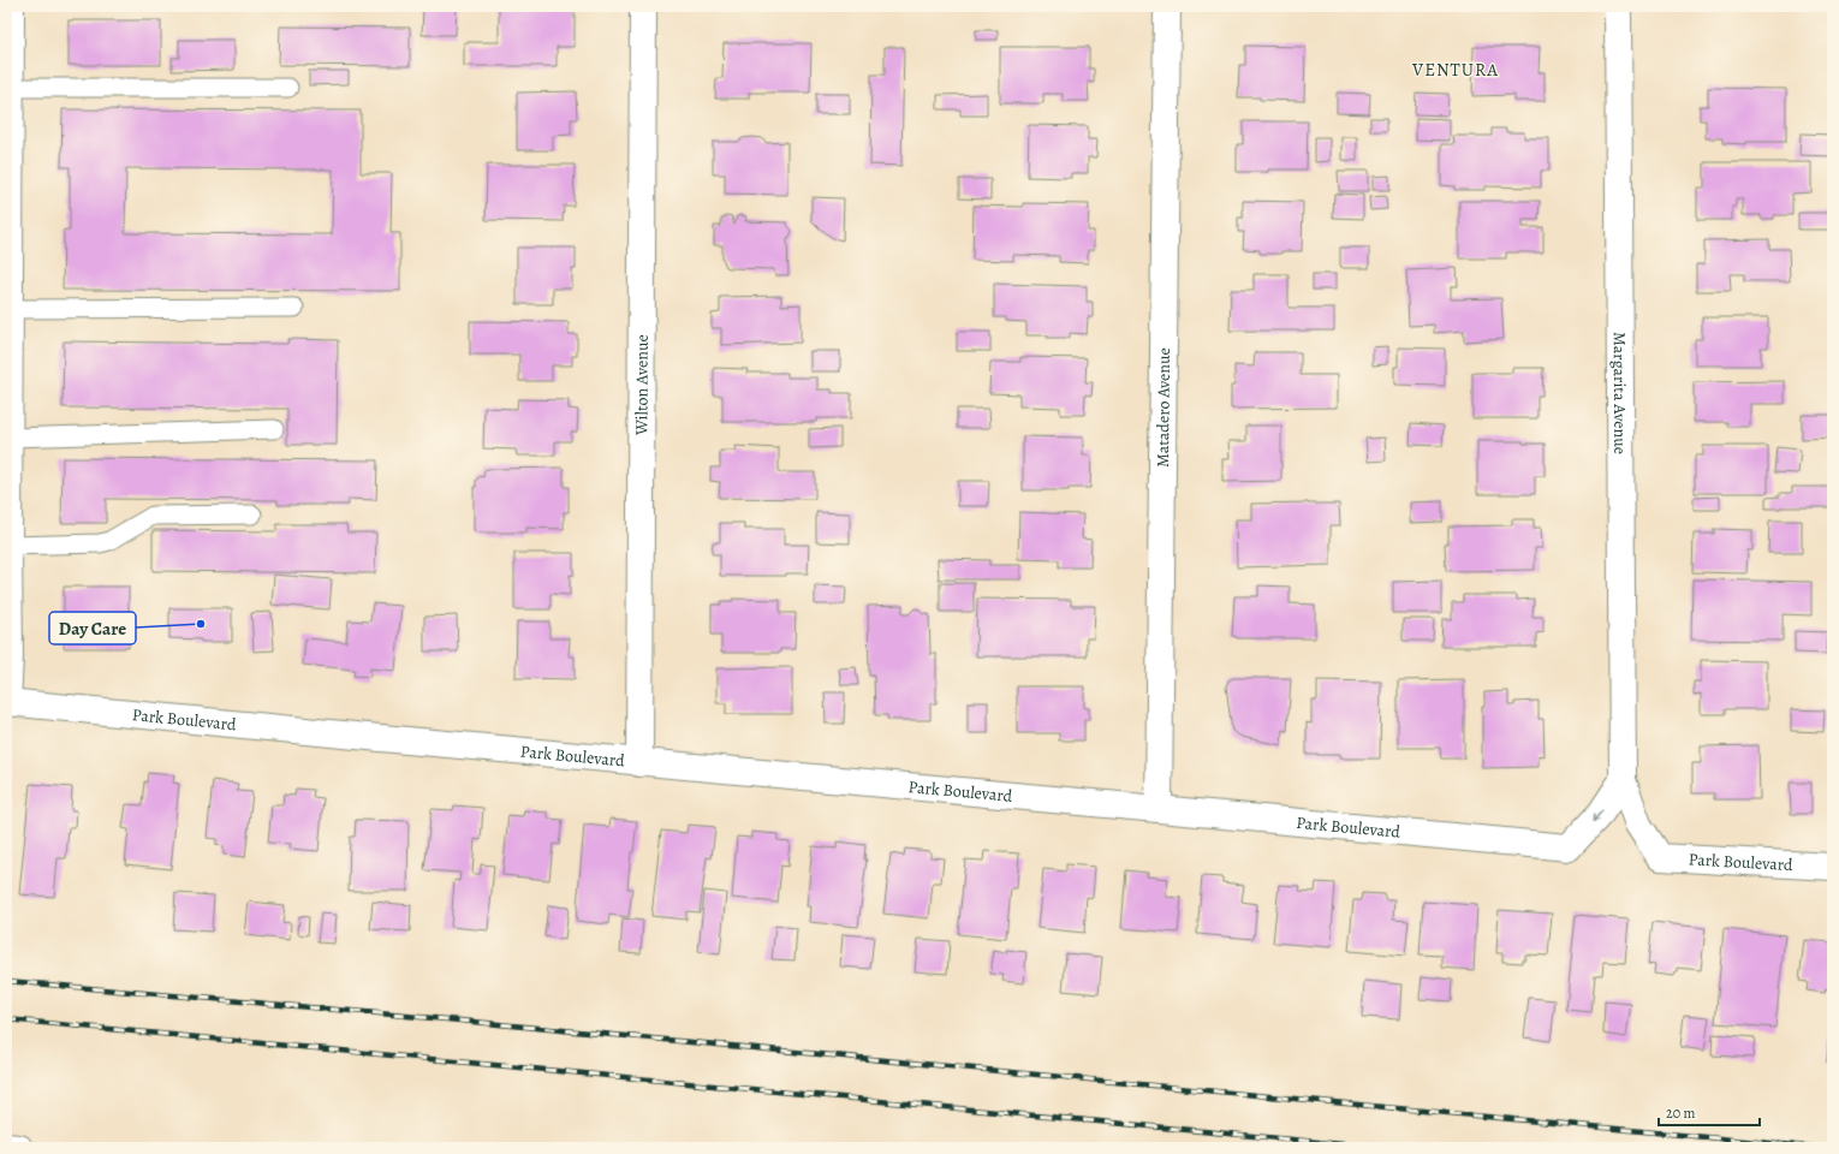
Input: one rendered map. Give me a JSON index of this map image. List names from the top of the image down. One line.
{"streets":{"street":["Wilton Avenue","Margarita Avenue","Matadero Avenue","Park Boulevard"]},"crossings":[["Wilton Avenue","Park Boulevard"],["Margarita Avenue","Park Boulevard"],["Matadero Avenue","Park Boulevard"]],"districts":["VENTURA"],"places":["Day Care"],"scale_bar":"20 m"}
